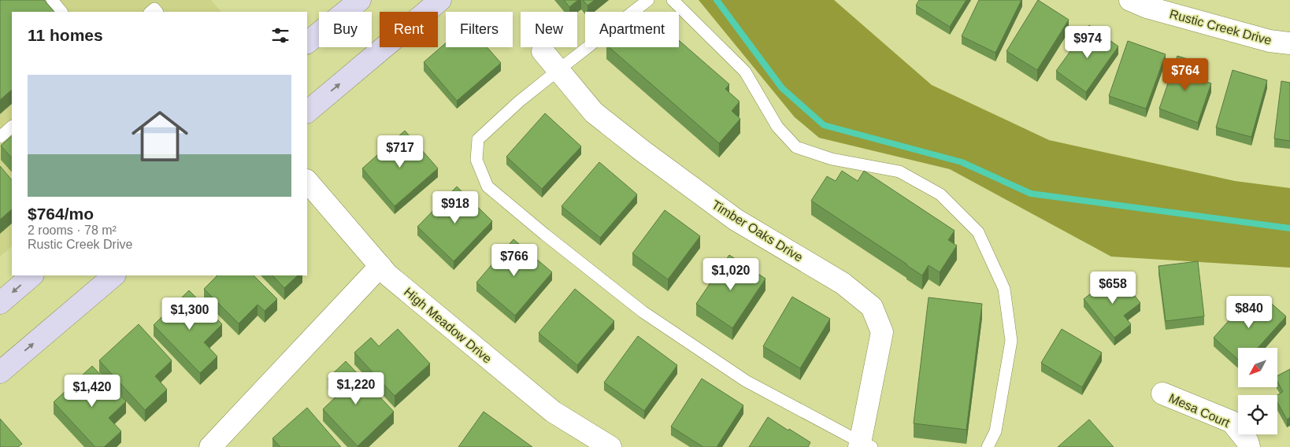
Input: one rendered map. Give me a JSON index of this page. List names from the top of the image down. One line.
{"streets":{"street":["Rustic Creek Drive","Timber Oaks Drive","High Meadow Drive","Mesa Court"]},"north":"bottom left","page":{"chip":["Buy","Rent","Filters","New","Apartment"],"heading":"11 homes","price":["$974","$764","$717","$918","$766","$1,020","$658","$840","$1,300","$1,220","$1,420"],"list":[{"name":"$764/mo","note":"2 rooms · 78 m² · Rustic Creek Drive"}]}}
